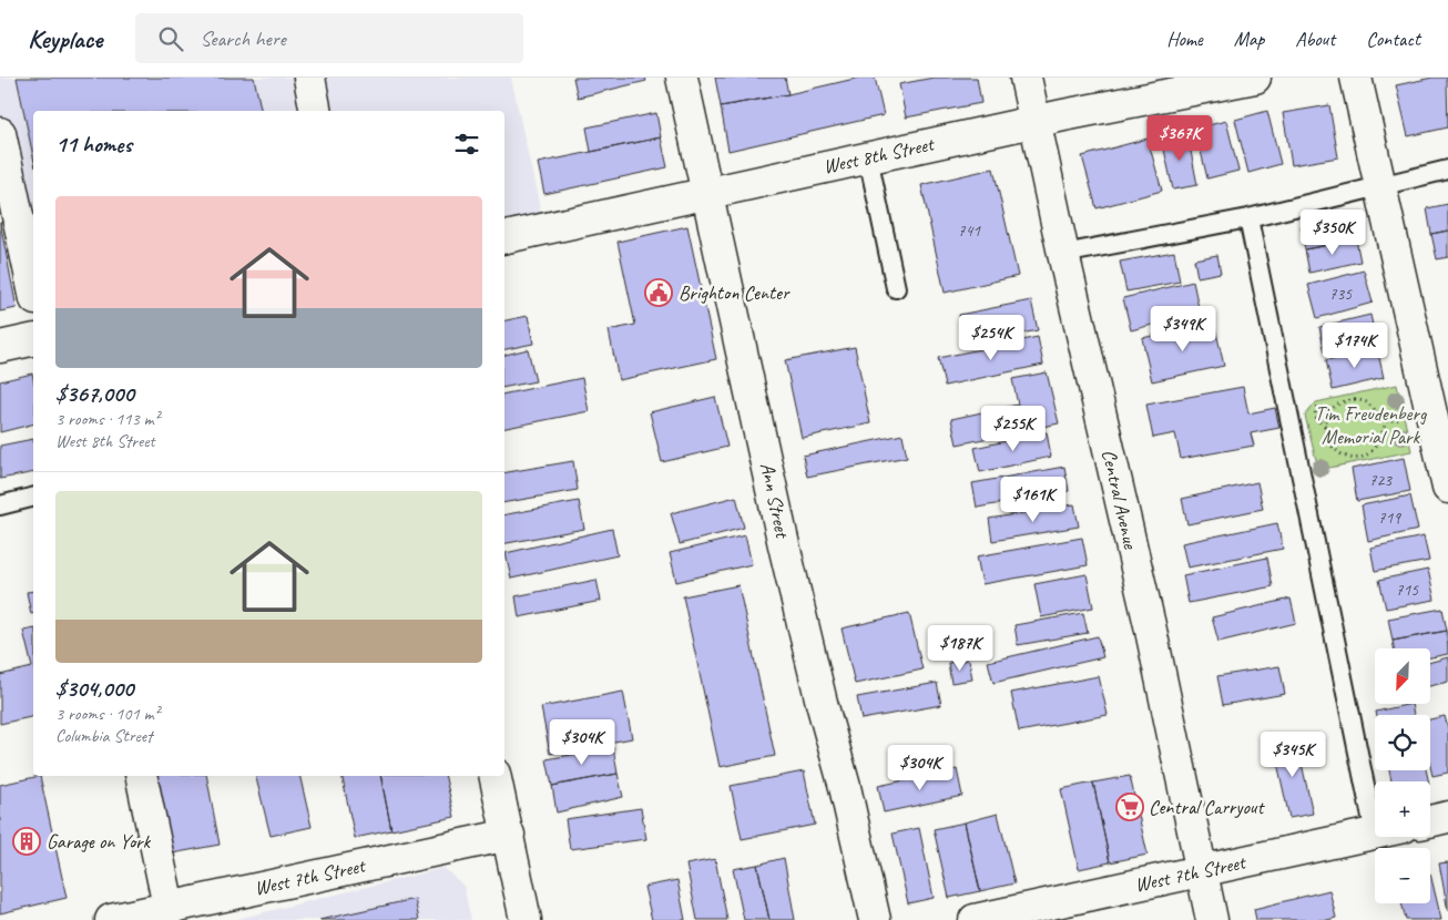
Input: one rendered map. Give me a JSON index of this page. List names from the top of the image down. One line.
{"streets":{"street":["West 8th Street","Central Avenue","Ann Street","West 7th Street"]},"crossings":[["West 8th Street","Central Avenue"],["West 8th Street","Ann Street"],["Central Avenue","West 7th Street"]],"parks":["Tim Freudenberg Memorial Park"],"places":{"public building":["Brighton Center"],"supermarket":["Central Carryout"],"building":["Garage on York"]},"house_numbers":["741","735","723","719","715"],"north":"bottom left","page":{"header":"Keyplace","search":"Search here","nav":["Home","Map","About","Contact"],"heading":"11 homes","price":["$367K","$350K","$349K","$254K","$174K","$255K","$161K","$187K","$304K","$345K","$304K"],"list":[{"name":"$367,000","note":"3 rooms · 113 m² · West 8th Street"},{"name":"$304,000","note":"3 rooms · 101 m² · Columbia Street"}],"map_buttons":["+","−"]}}
